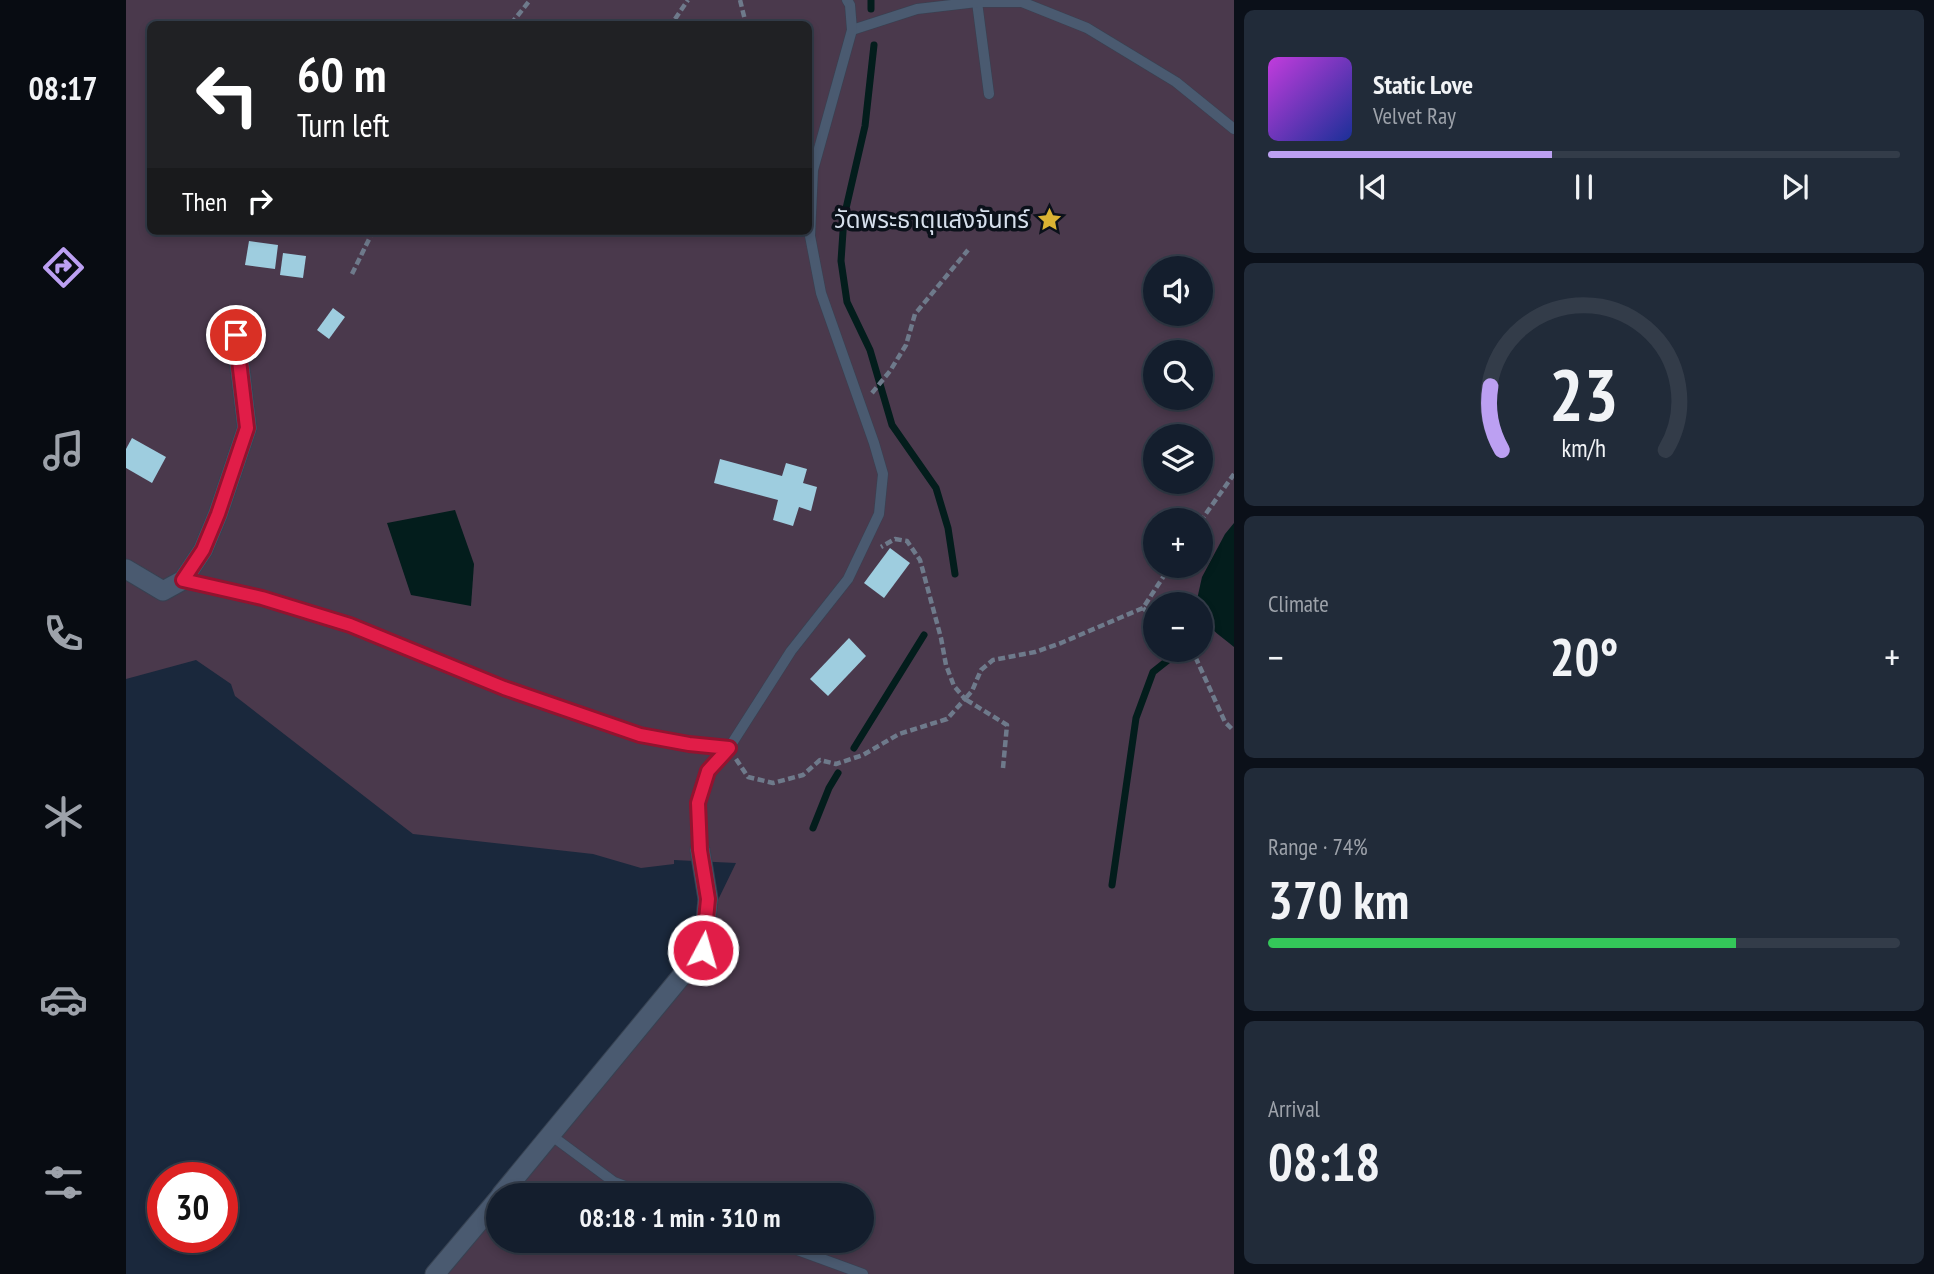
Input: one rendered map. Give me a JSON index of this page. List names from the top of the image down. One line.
{"places":{"place":["วัดพระธาตุแสงจันทร์"]},"page":{"tabs":"08:17","turn":["60 m","Turn left"],"song":["Static Love","Velvet Ray"],"then":"Then","map_buttons":["+","−"],"tile":["Climate",["Range · 74%","370 km"],["Arrival","08:18"]],"heat":["−","20°","+"],"limit":"30","trip":"08:18 · 1 min · 310 m","gauge":["23","km/h"]}}
